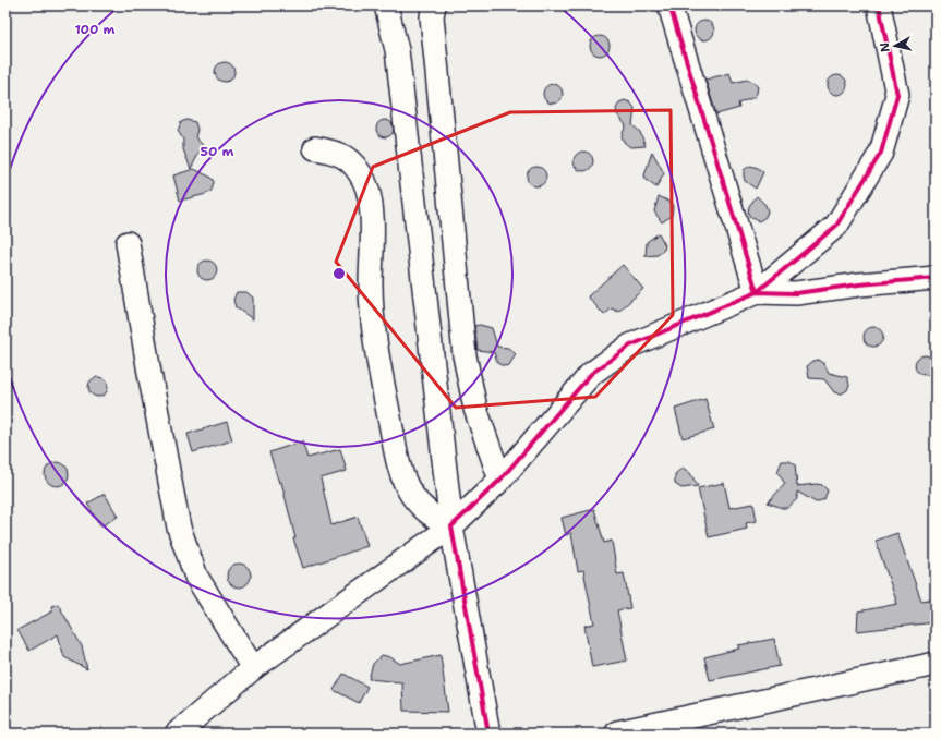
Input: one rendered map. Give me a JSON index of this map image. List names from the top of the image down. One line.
{"north":"left","rings":["100 m","50 m"]}
